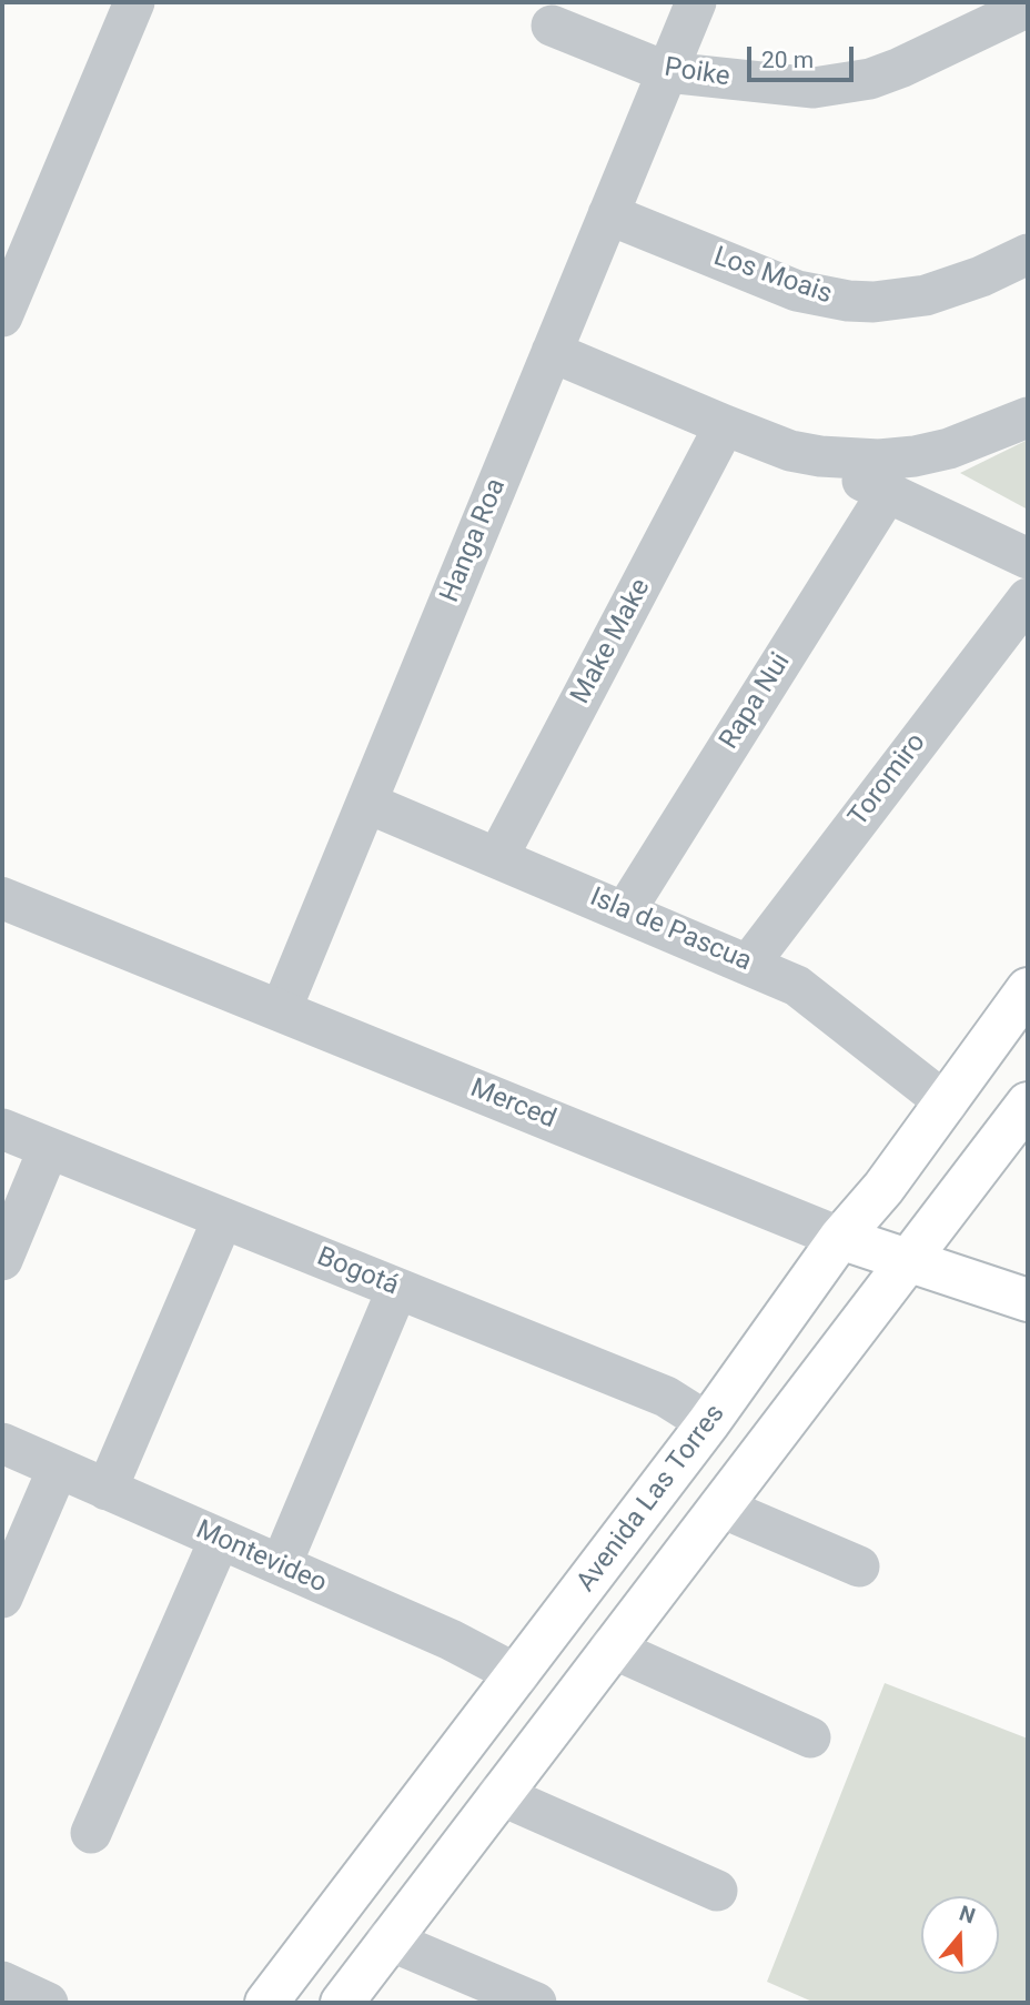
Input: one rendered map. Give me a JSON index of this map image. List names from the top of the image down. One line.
{"streets":{"main road":["Merced","Avenida Las Torres"],"street":["Poike","Los Moais","Hanga Roa","Make Make","Rapa Nui","Toromiro","Isla de Pascua","Bogotá","Montevideo"]},"crossings":[["Poike","Hanga Roa"],["Los Moais","Hanga Roa"],["Hanga Roa","Isla de Pascua"],["Hanga Roa","Merced"],["Make Make","Isla de Pascua"],["Rapa Nui","Isla de Pascua"],["Toromiro","Isla de Pascua"],["Isla de Pascua","Avenida Las Torres"],["Merced","Avenida Las Torres"],["Bogotá","Avenida Las Torres"],["Avenida Las Torres","Montevideo"]],"scale_bar":"20 m","north":"top"}
